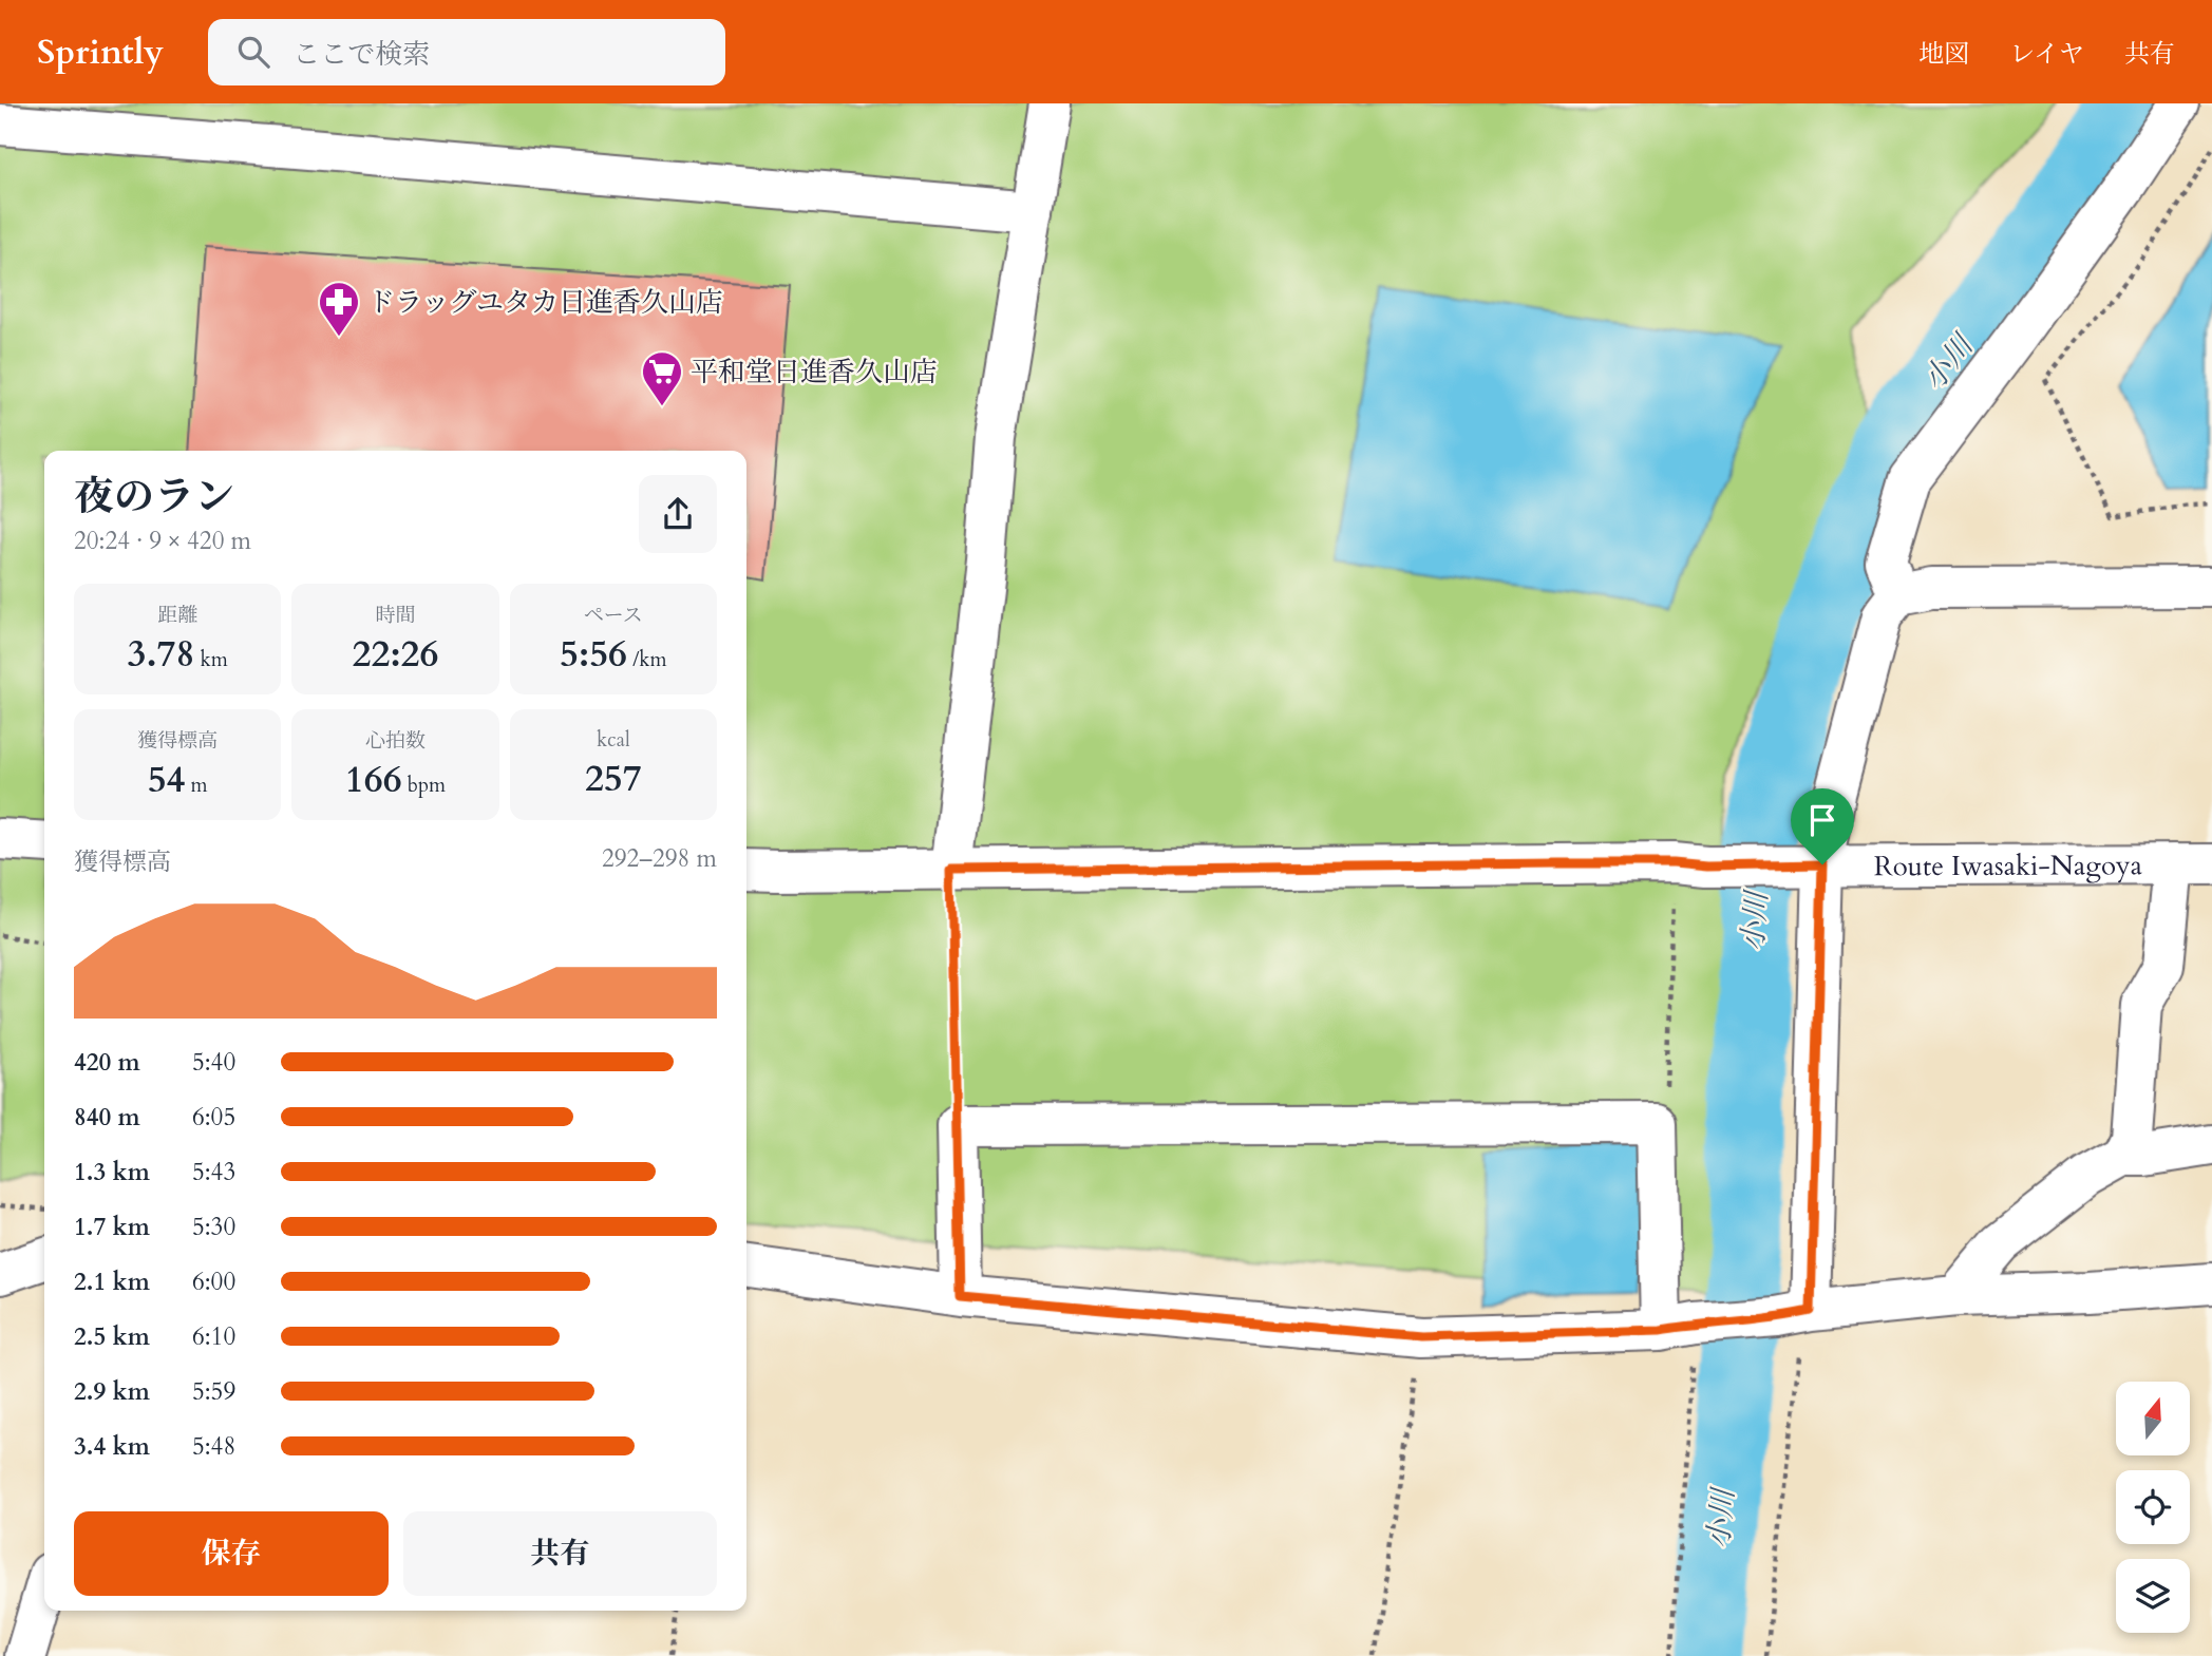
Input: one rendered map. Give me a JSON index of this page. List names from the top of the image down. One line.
{"streets":{"street":["Route Iwasaki-Nagoya"]},"water":["小川"],"places":{"pharmacy":["ドラッグユタカ日進香久山店"],"supermarket":["平和堂日進香久山店"]},"north":"top","page":{"header":"Sprintly","search":"ここで検索","nav":["地図","レイヤ","共有"],"heading":["夜のラン","20:24 · 9 × 420 m"],"stats":[["距離","3.78 km"],["時間","22:26"],["ペース","5:56 /km"],["獲得標高","54 m"],["心拍数","166 bpm"],["kcal","257"]],"chart":["獲得標高","292–298 m"],"list":[{"name":"420 m","note":"5:40"},{"name":"840 m","note":"6:05"},{"name":"1.3 km","note":"5:43"},{"name":"1.7 km","note":"5:30"},{"name":"2.1 km","note":"6:00"},{"name":"2.5 km","note":"6:10"},{"name":"2.9 km","note":"5:59"},{"name":"3.4 km","note":"5:48"}],"buttons":["保存","共有"]}}
